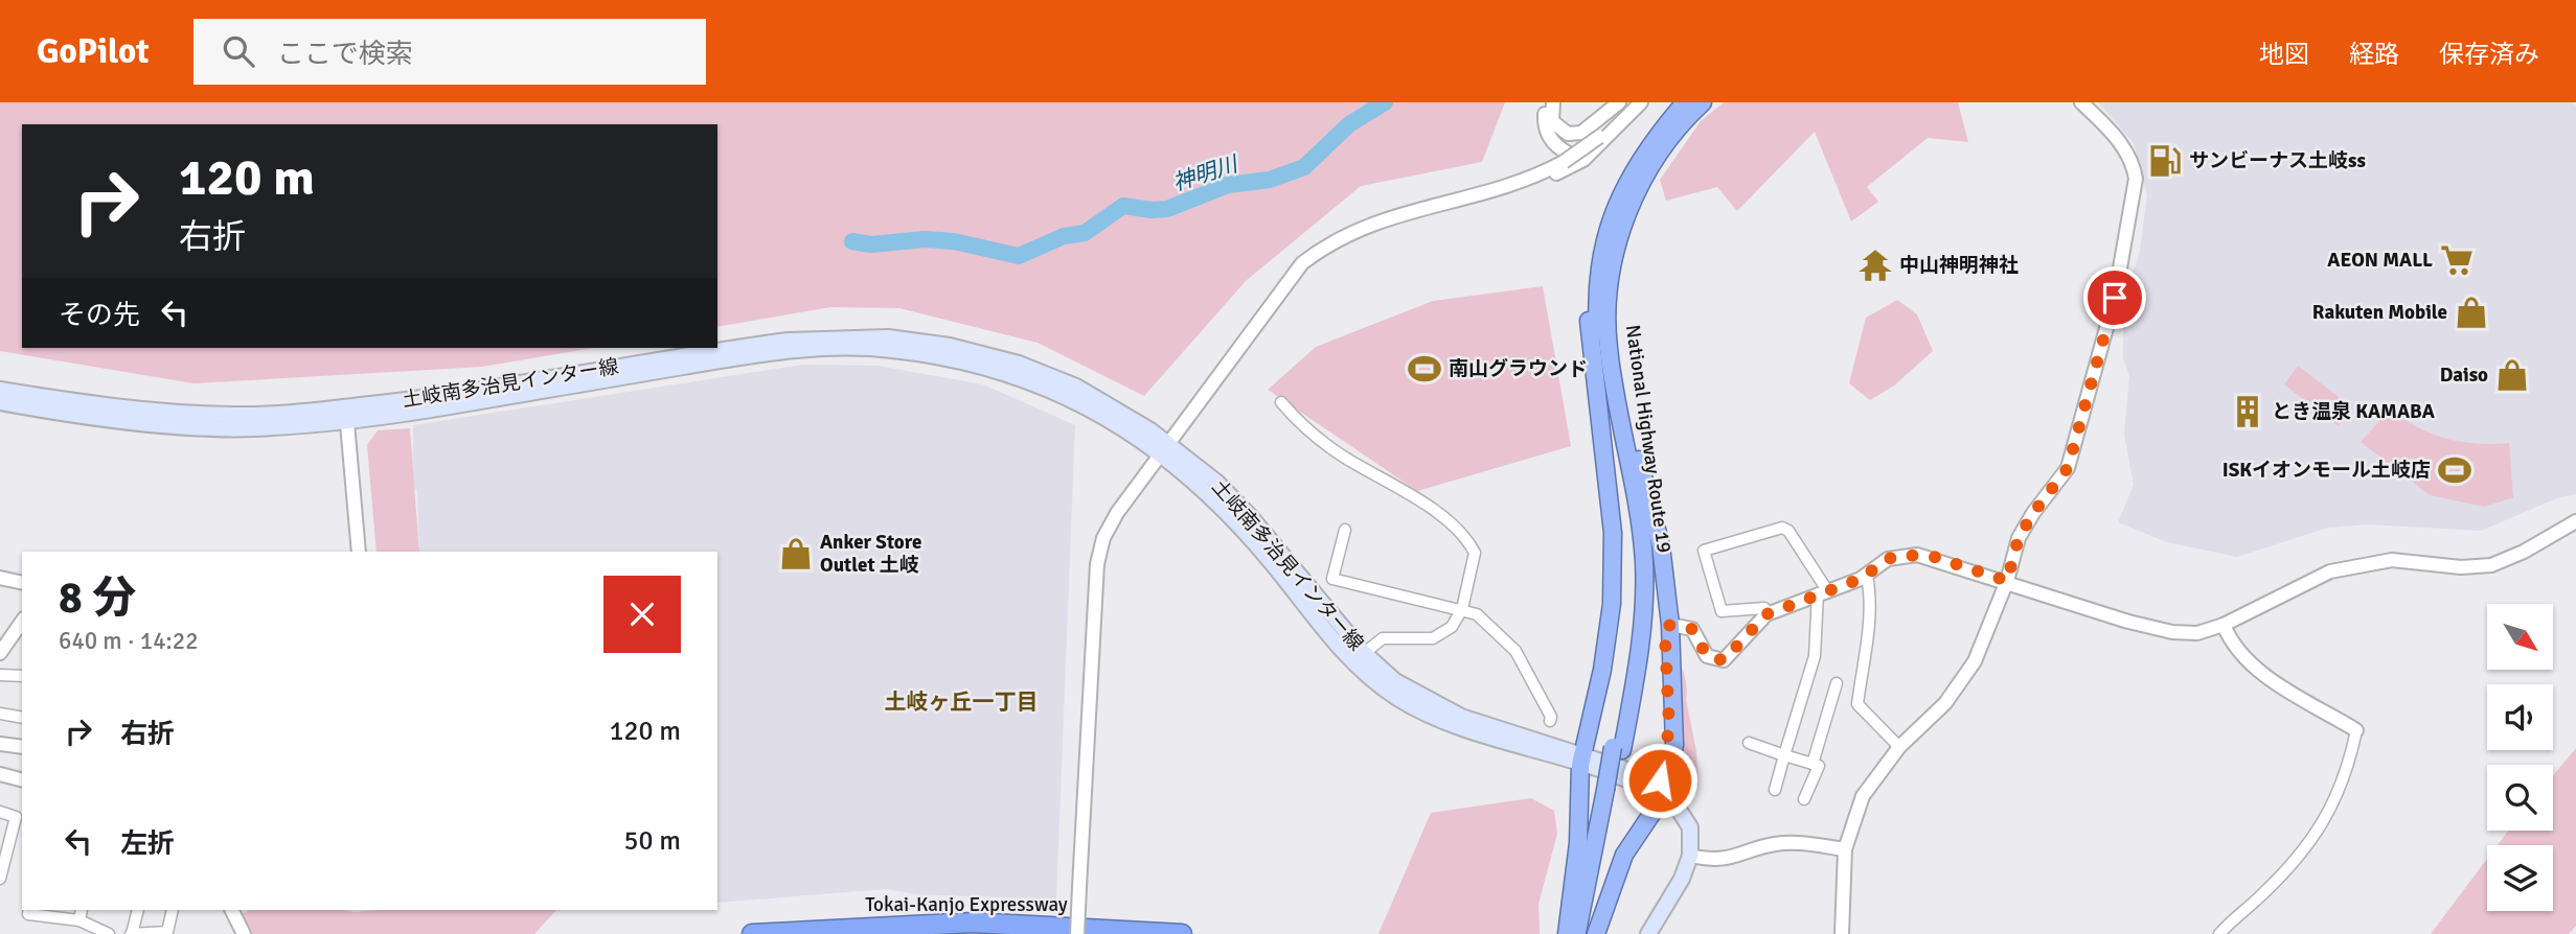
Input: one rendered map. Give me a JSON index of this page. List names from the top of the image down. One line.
{"streets":{"highway":["National Highway Route 19","Tokai-Kanjo Expressway"],"main road":["土岐南多治見インター線"]},"districts":["土岐ヶ丘一丁目"],"water":["神明川"],"places":{"fuel station":["サンビーナス土岐ss"],"supermarket":["AEON MALL"],"temple":["中山神明神社"],"shop":["Rakuten Mobile","Daiso","Anker Store Outlet 土岐"],"sports":["南山グラウンド","ISKイオンモール土岐店"],"building":["とき温泉 KAMABA"]},"north":"bottom right","page":{"header":"GoPilot","search":"ここで検索","nav":["地図","経路","保存済み"],"turn":["120 m","右折"],"then":"その先","heading":["8 分","640 m · 14:22"],"list":[{"name":"右折","value":"120 m"},{"name":"左折","value":"50 m"}]}}
